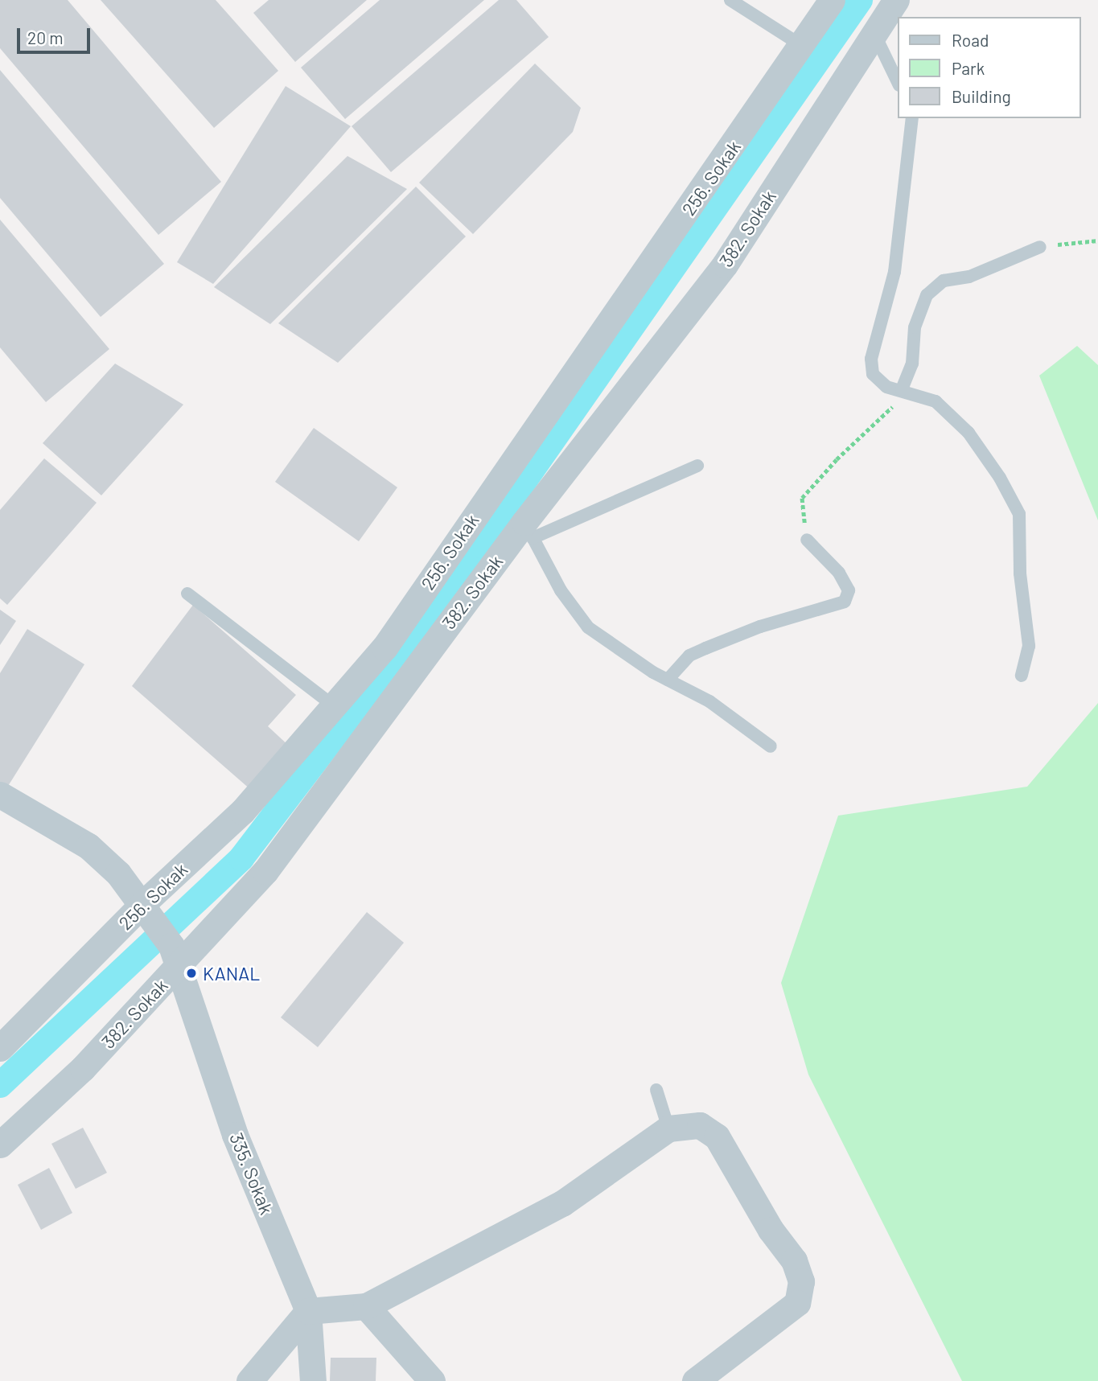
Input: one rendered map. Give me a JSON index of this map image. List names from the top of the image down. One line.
{"streets":{"street":["256. Sokak","382. Sokak","335. Sokak"]},"crossings":[["256. Sokak","335. Sokak"],["382. Sokak","335. Sokak"]],"places":["KANAL"],"legend":["Road","Park","Building"],"scale_bar":"20 m"}
